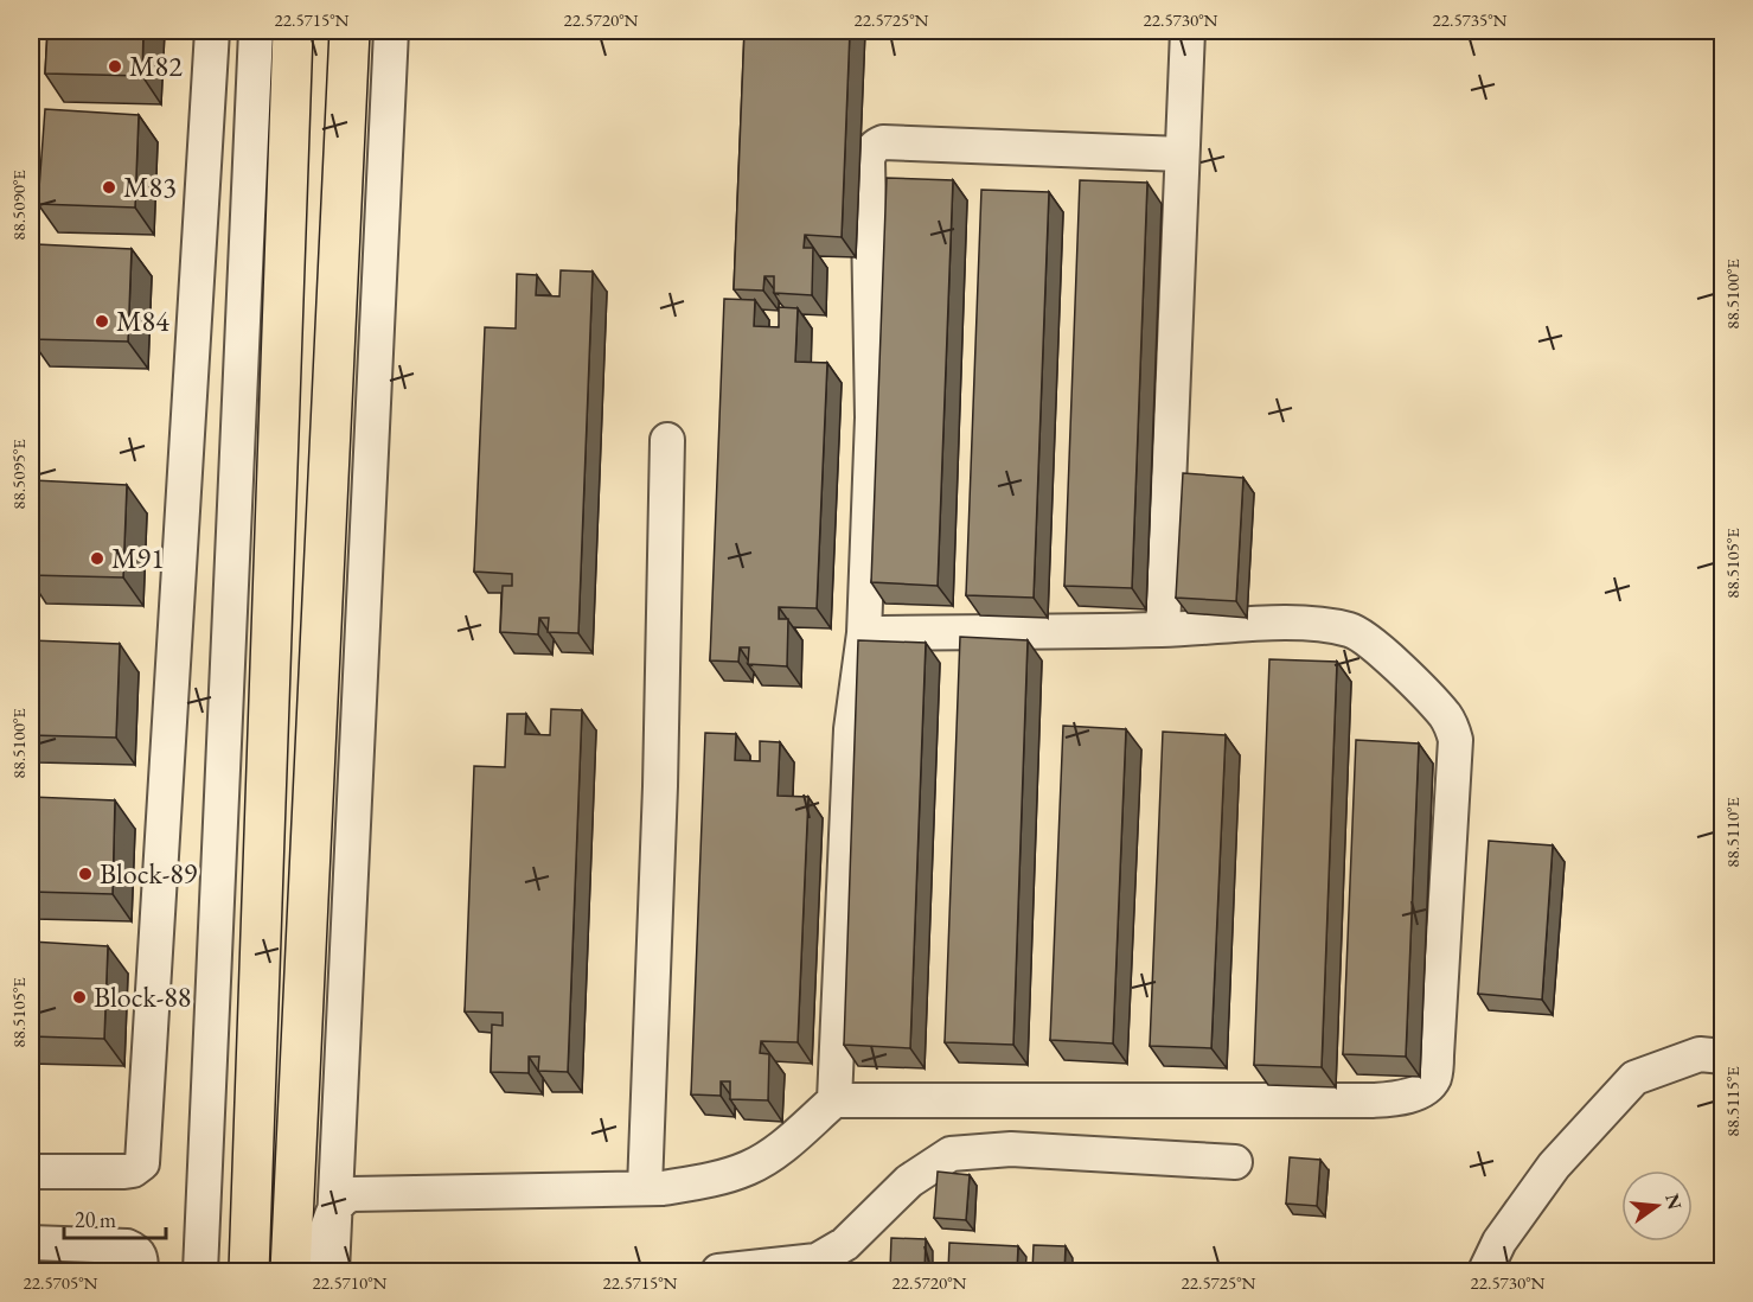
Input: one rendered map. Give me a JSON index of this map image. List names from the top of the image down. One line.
{"places":["M82","M83","M84","M91","Block-89","Block-88"],"scale_bar":"20 m","north":"right","coordinates":["22.5715°N","22.5720°N","22.5725°N","22.5730°N","22.5735°N","88.5090°E","88.5100°E","88.5095°E","88.5105°E","88.5110°E","88.5115°E","22.5705°N","22.5710°N"]}
